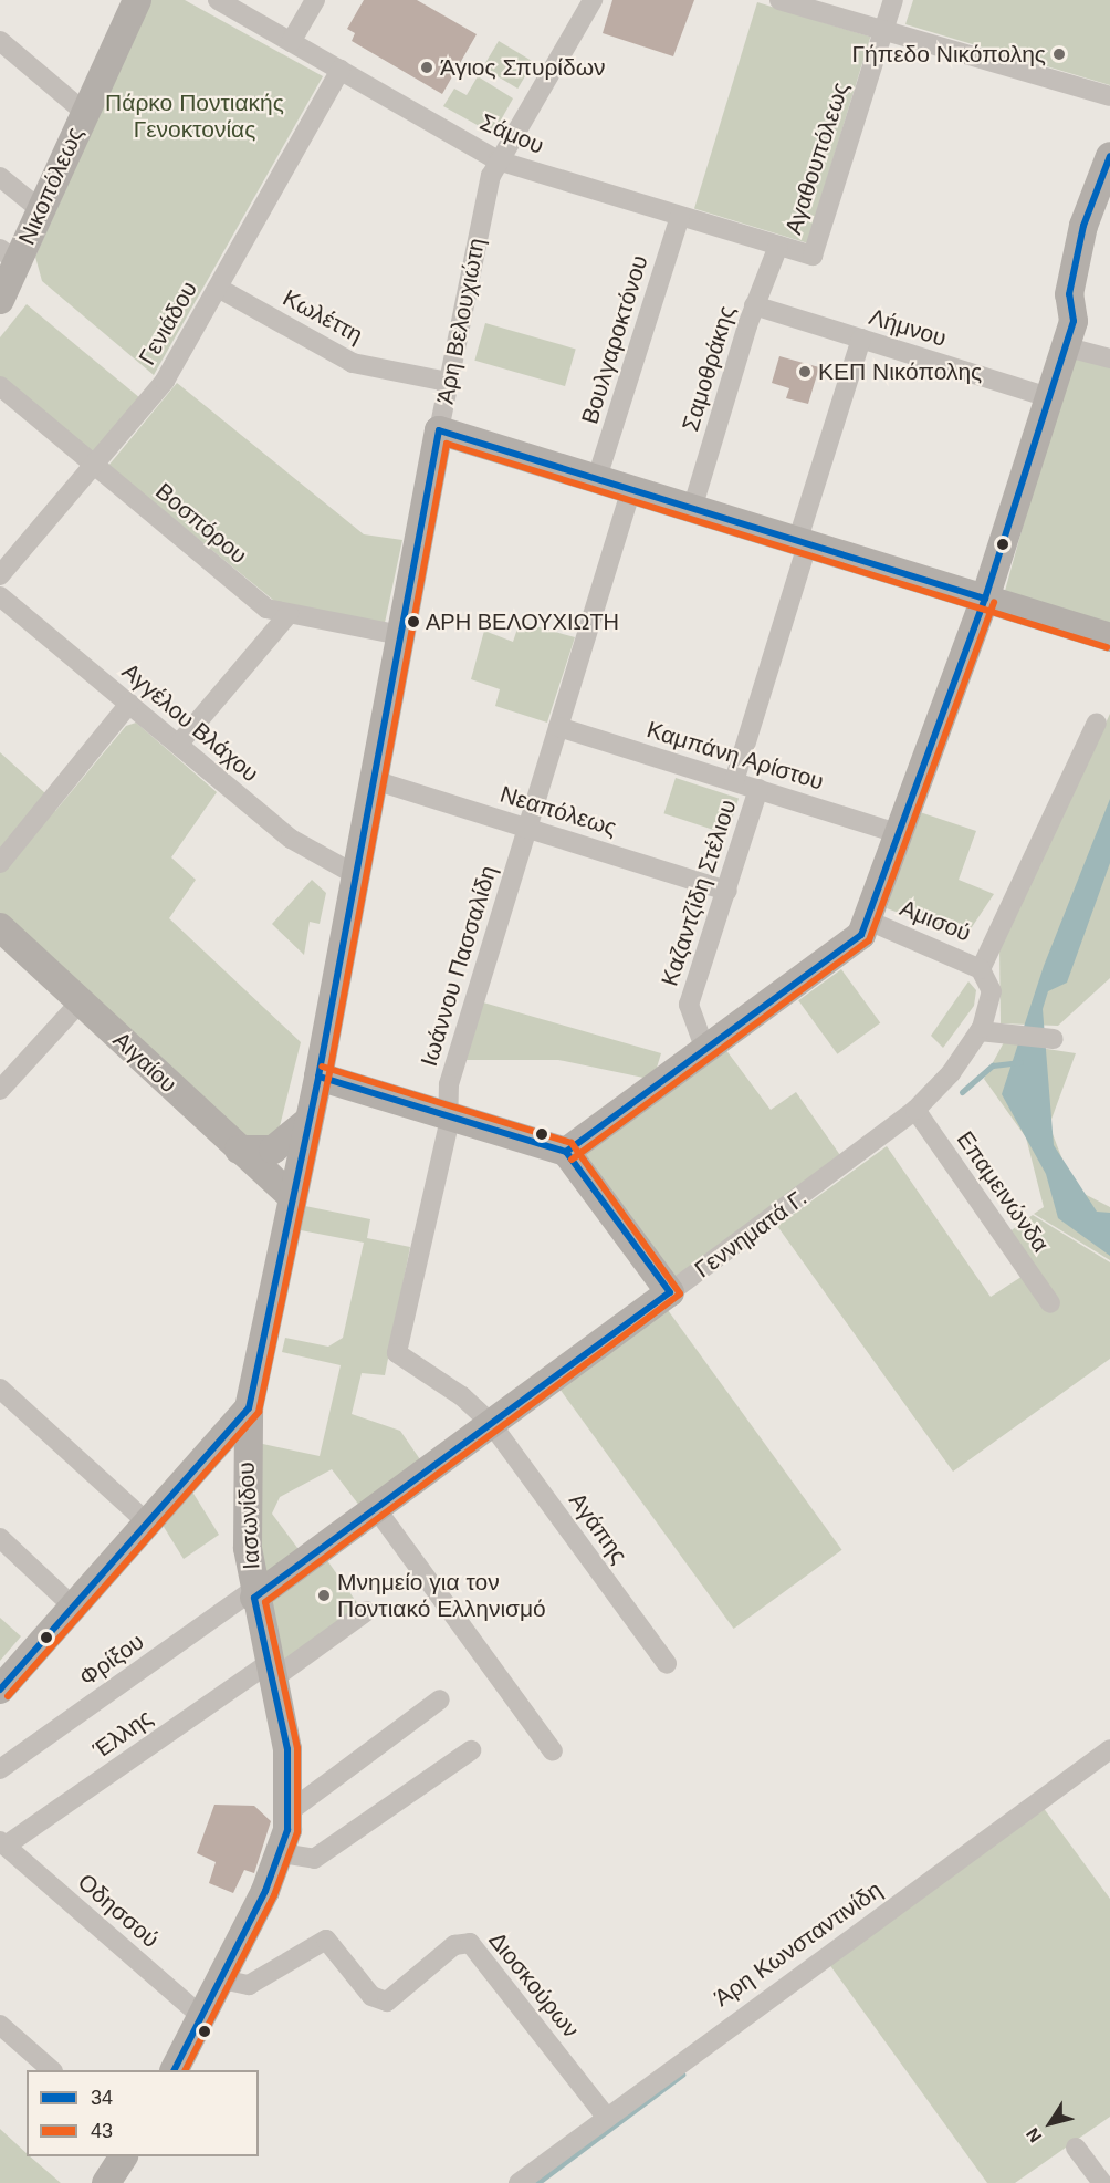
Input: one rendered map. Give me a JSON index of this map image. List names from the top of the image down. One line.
{"streets":{"street":["Σάμου","Αγαθουπόλεως","Νικοπόλεως","Κωλέττη","Άρη Βελουχιώτη","Γενιάδου","Λήμνου","Βουλγαροκτόνου","Σαμοθράκης","Βοσπόρου","Αγγέλου Βλάχου","Καμπάνη Αρίστου","Νεαπόλεως","Καζαντζίδη Στέλιου","Αμισού","Ιωάννου Πασσαλίδη","Αιγαίου","Επαμεινώνδα","Γεννηματά Γ.","Ιασωνίδου","Αγάπης","Φρίξου","Έλλης","Οδησσού","Άρη Κωνσταντινίδη","Διοσκούρων"]},"crossings":[["Σάμου","Αγαθουπόλεως"],["Σάμου","Άρη Βελουχιώτη"],["Σάμου","Γενιάδου"],["Σάμου","Βουλγαροκτόνου"],["Σάμου","Σαμοθράκης"],["Κωλέττη","Άρη Βελουχιώτη"],["Κωλέττη","Γενιάδου"],["Άρη Βελουχιώτη","Βοσπόρου"],["Άρη Βελουχιώτη","Αγγέλου Βλάχου"],["Άρη Βελουχιώτη","Νεαπόλεως"],["Άρη Βελουχιώτη","Αιγαίου"],["Άρη Βελουχιώτη","Ιασωνίδου"],["Γενιάδου","Βοσπόρου"],["Λήμνου","Σαμοθράκης"],["Λήμνου","Καζαντζίδη Στέλιου"],["Καμπάνη Αρίστου","Καζαντζίδη Στέλιου"],["Καμπάνη Αρίστου","Ιωάννου Πασσαλίδη"],["Νεαπόλεως","Καζαντζίδη Στέλιου"],["Νεαπόλεως","Ιωάννου Πασσαλίδη"],["Αμισού","Γεννηματά Γ."],["Ιωάννου Πασσαλίδη","Γεννηματά Γ."],["Ιωάννου Πασσαλίδη","Αγάπης"],["Επαμεινώνδα","Γεννηματά Γ."],["Γεννηματά Γ.","Ιασωνίδου"],["Γεννηματά Γ.","Αγάπης"],["Γεννηματά Γ.","Φρίξου"],["Ιασωνίδου","Φρίξου"],["Ιασωνίδου","Έλλης"],["Ιασωνίδου","Οδησσού"],["Ιασωνίδου","Διοσκούρων"],["Έλλης","Οδησσού"],["Άρη Κωνσταντινίδη","Διοσκούρων"]],"parks":["Πάρκο Ποντιακής Γενοκτονίας"],"places":["Γήπεδο Νικόπολης","Άγιος Σπυρίδων","ΚΕΠ Νικόπολης","ΑΡΗ ΒΕΛΟΥΧΙΩΤΗ","Μνημείο για τον Ποντιακό Ελληνισμό"],"lines":["transit line 34","transit line 43"],"legend":["34","43"],"north":"bottom left"}
